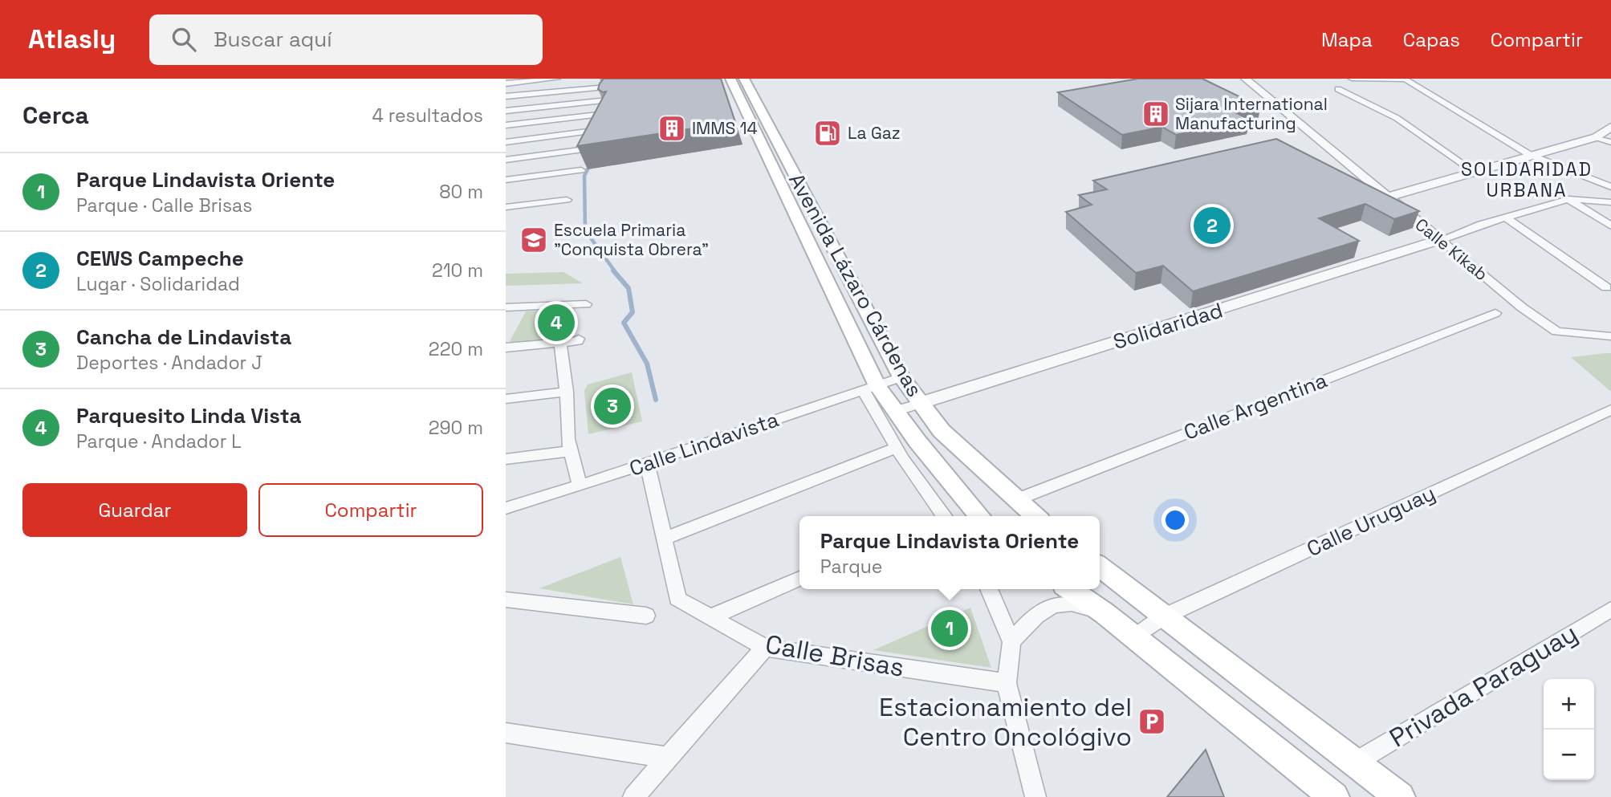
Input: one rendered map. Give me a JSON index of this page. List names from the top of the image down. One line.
{"streets":{"main road":["Avenida Lázaro Cárdenas"],"street":["Calle Kikab","Solidaridad","Calle Argentina","Calle Lindavista","Calle Uruguay","Calle Brisas","Privada Paraguay"]},"crossings":[["Calle Kikab","Solidaridad"],["Avenida Lázaro Cárdenas","Solidaridad"],["Avenida Lázaro Cárdenas","Calle Argentina"],["Avenida Lázaro Cárdenas","Calle Lindavista"],["Calle Lindavista","Calle Brisas"]],"districts":["SOLIDARIDAD URBANA"],"places":{"building":["Sijara International Manufacturing","IMMS 14"],"fuel station":["La Gaz"],"school or university":["Escuela Primaria \"Conquista Obrera\""],"parking":["Estacionamiento del Centro Oncológivo"]},"page":{"header":"Atlasly","search":"Buscar aquí","nav":["Mapa","Capas","Compartir"],"heading":["Cerca","4 resultados"],"list":[{"mark":"1","name":"Parque Lindavista Oriente","note":"Parque · Calle Brisas","value":"80 m"},{"mark":"2","name":"CEWS Campeche","note":"Lugar · Solidaridad","value":"210 m"},{"mark":"3","name":"Cancha de Lindavista","note":"Deportes · Andador J","value":"220 m"},{"mark":"4","name":"Parquesito Linda Vista","note":"Parque · Andador L","value":"290 m"}],"pins":["2","4","3","1"],"buttons":["Guardar","Compartir"],"popup":["Parque Lindavista Oriente","Parque"],"map_buttons":["+","−"]}}
